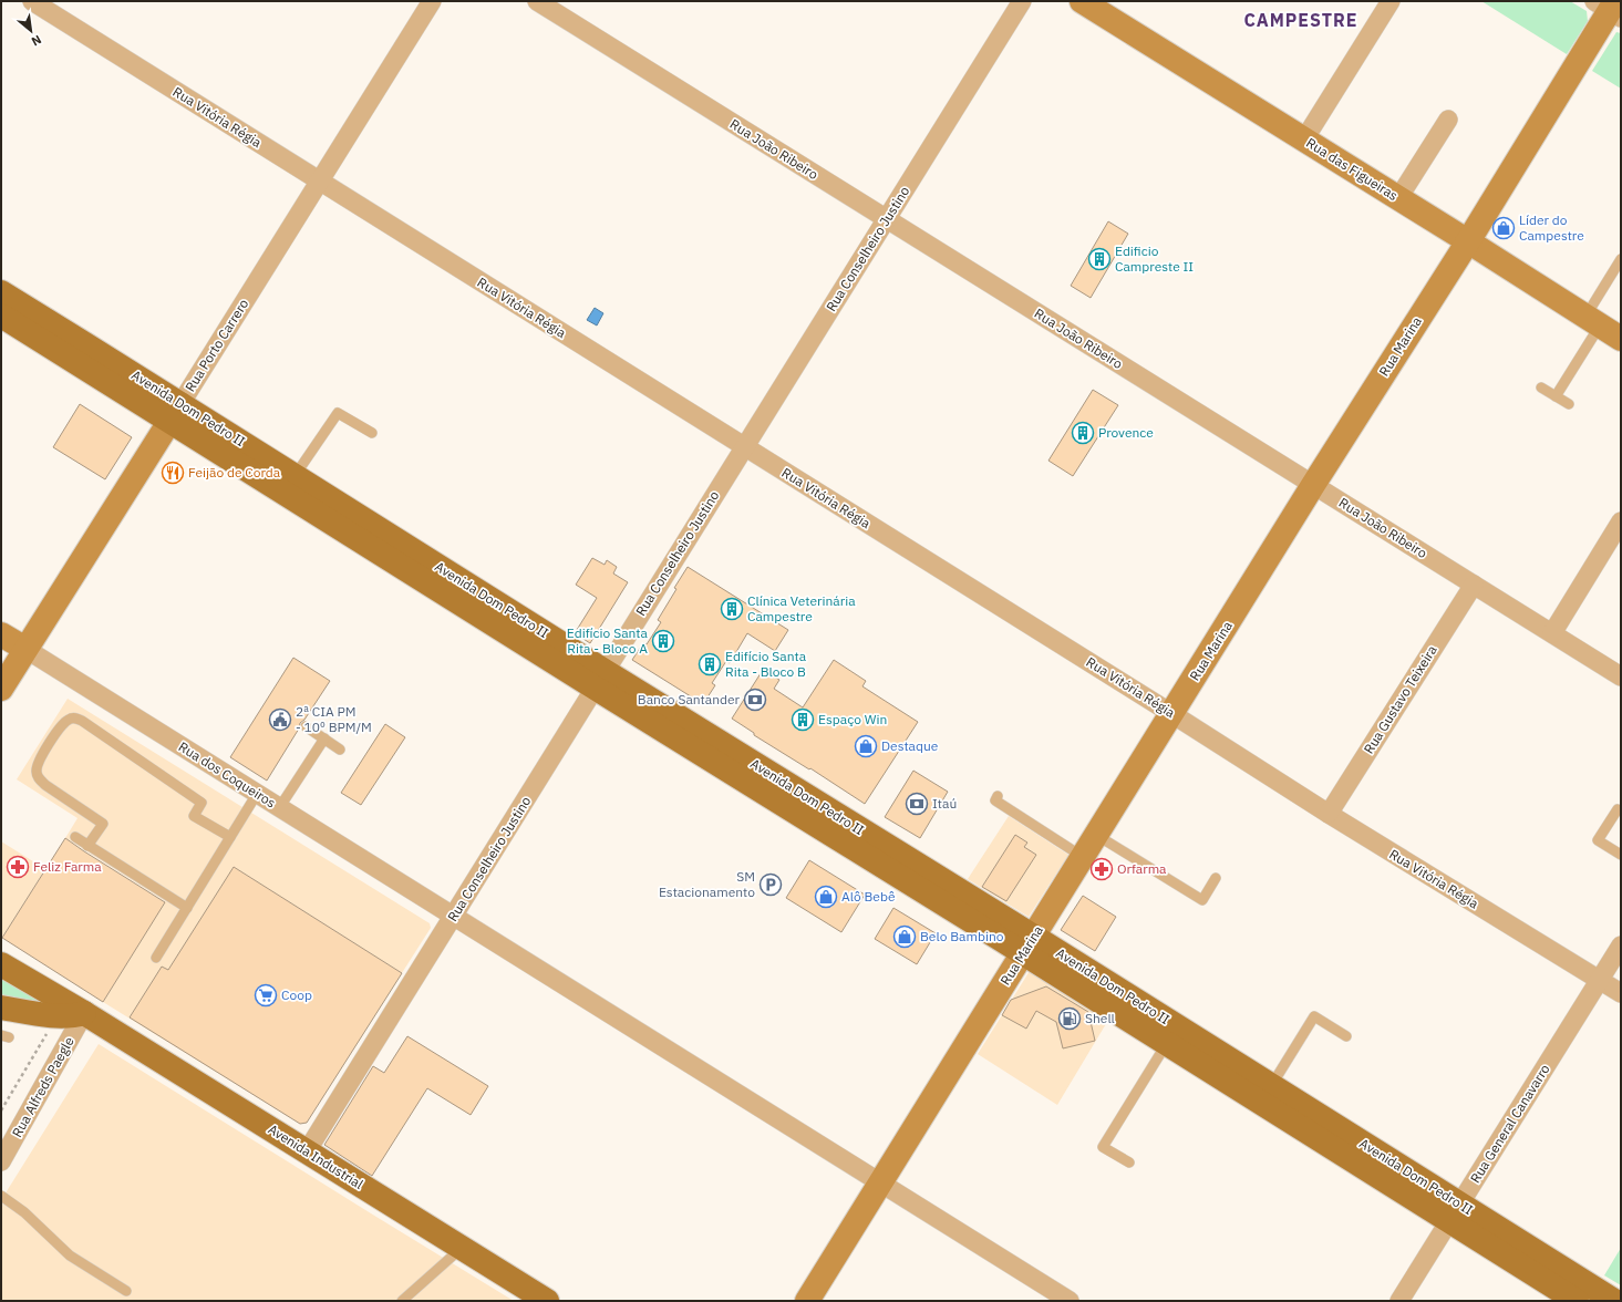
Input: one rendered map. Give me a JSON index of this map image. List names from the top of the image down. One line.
{"streets":{"main road":["Avenida Dom Pedro II","Avenida Industrial"],"street":["Rua Vitória Régia","Rua João Ribeiro","Rua das Figueiras","Rua Conselheiro Justino","Rua Porto Carrero","Rua Marina","Rua Gustavo Teixeira","Rua dos Coqueiros","Rua Alfreds Paegle","Rua General Canavarro"]},"crossings":[["Rua Vitória Régia","Rua Conselheiro Justino"],["Rua Vitória Régia","Rua Porto Carrero"],["Rua Vitória Régia","Rua Marina"],["Rua Vitória Régia","Rua Gustavo Teixeira"],["Rua Vitória Régia","Rua General Canavarro"],["Rua João Ribeiro","Rua Conselheiro Justino"],["Rua João Ribeiro","Rua Marina"],["Rua João Ribeiro","Rua Gustavo Teixeira"],["Rua das Figueiras","Rua Marina"],["Rua Conselheiro Justino","Avenida Dom Pedro II"],["Rua Conselheiro Justino","Rua dos Coqueiros"],["Rua Conselheiro Justino","Avenida Industrial"],["Rua Porto Carrero","Avenida Dom Pedro II"],["Rua Porto Carrero","Rua dos Coqueiros"],["Rua Marina","Avenida Dom Pedro II"],["Rua Marina","Rua dos Coqueiros"],["Avenida Dom Pedro II","Rua General Canavarro"],["Rua Alfreds Paegle","Avenida Industrial"]],"districts":["CAMPESTRE"],"places":{"shop":["Líder do Campestre","Destaque","Alô Bebê","Belo Bambino"],"building":["Edificio Campreste II","Provence","Clínica Veterinária Campestre","Edifício Santa Rita - Bloco A","Edifício Santa Rita - Bloco B","Espaço Win"],"restaurant":["Feijão de Corda"],"bank":["Banco Santander","Itaú"],"public building":["2ª CIA PM - 10º BPM/M"],"pharmacy":["Feliz Farma","Orfarma"],"parking":["SM Estacionamento"],"supermarket":["Coop"],"fuel station":["Shell"]},"north":"bottom right"}
